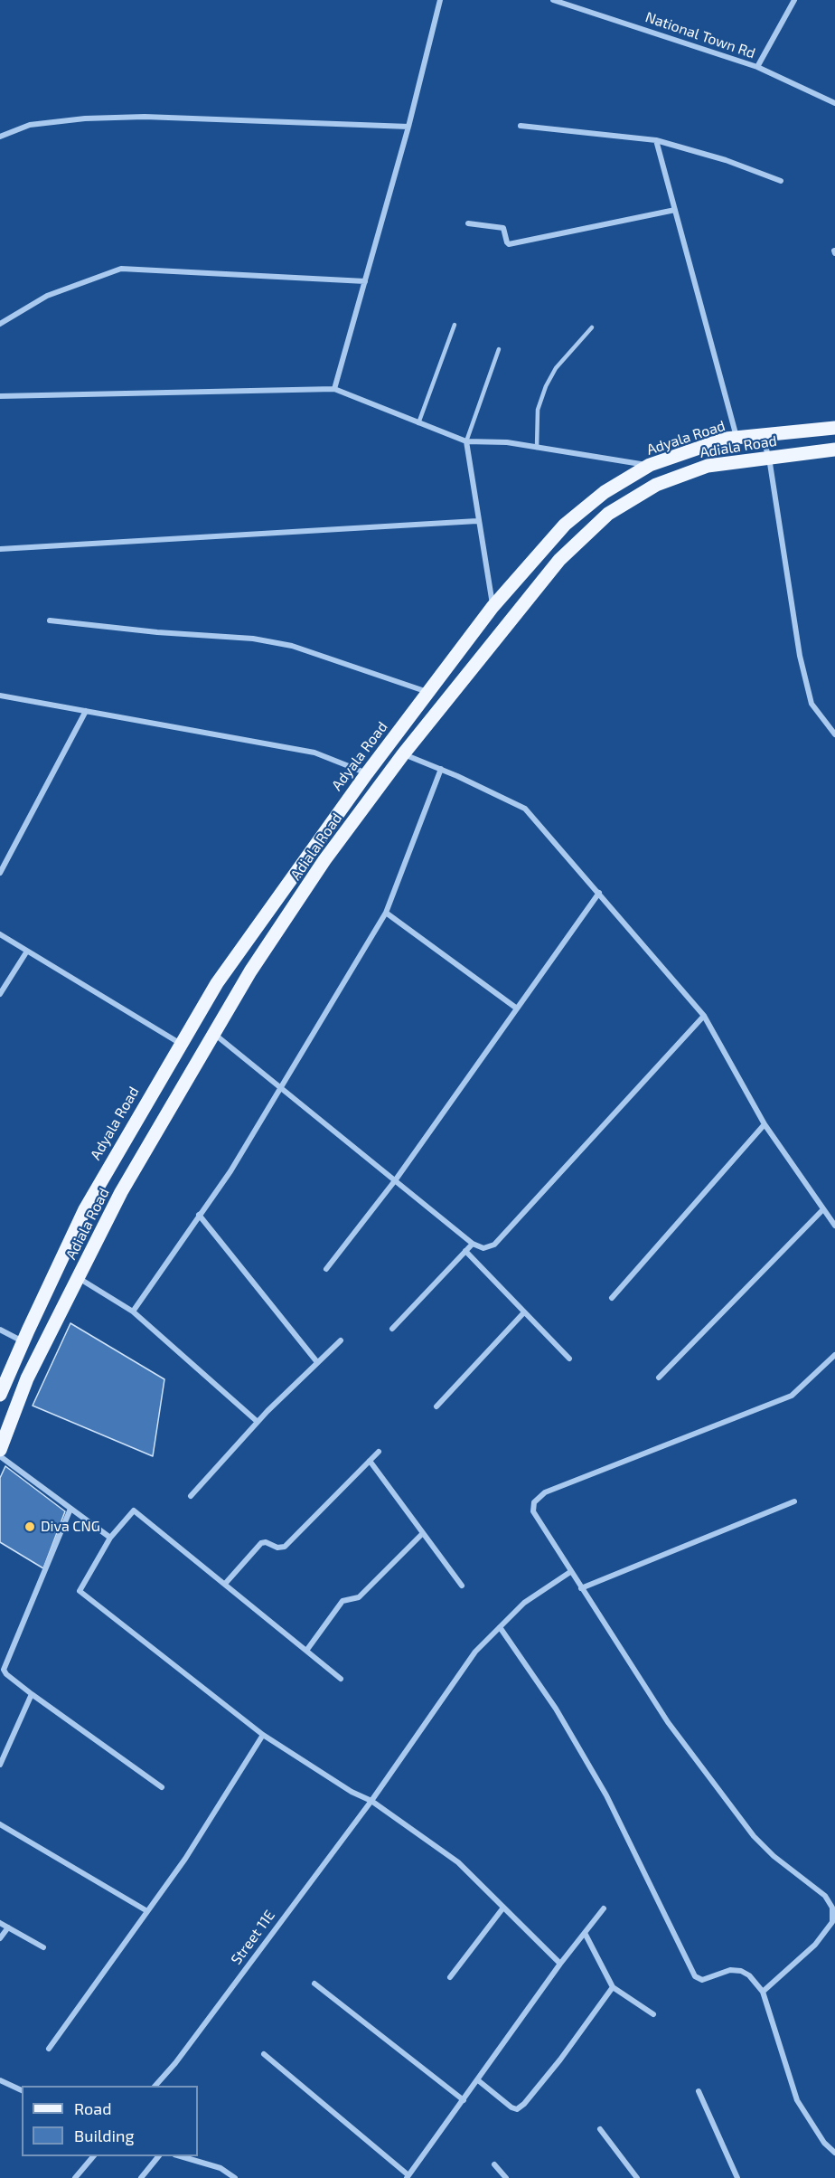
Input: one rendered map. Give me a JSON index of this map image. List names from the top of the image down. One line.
{"streets":{"main road":["Adyala Road","Adiala Road"],"street":["National Town Rd","Street 11E"]},"places":["Diva CNG"],"legend":["Road","Building"]}
